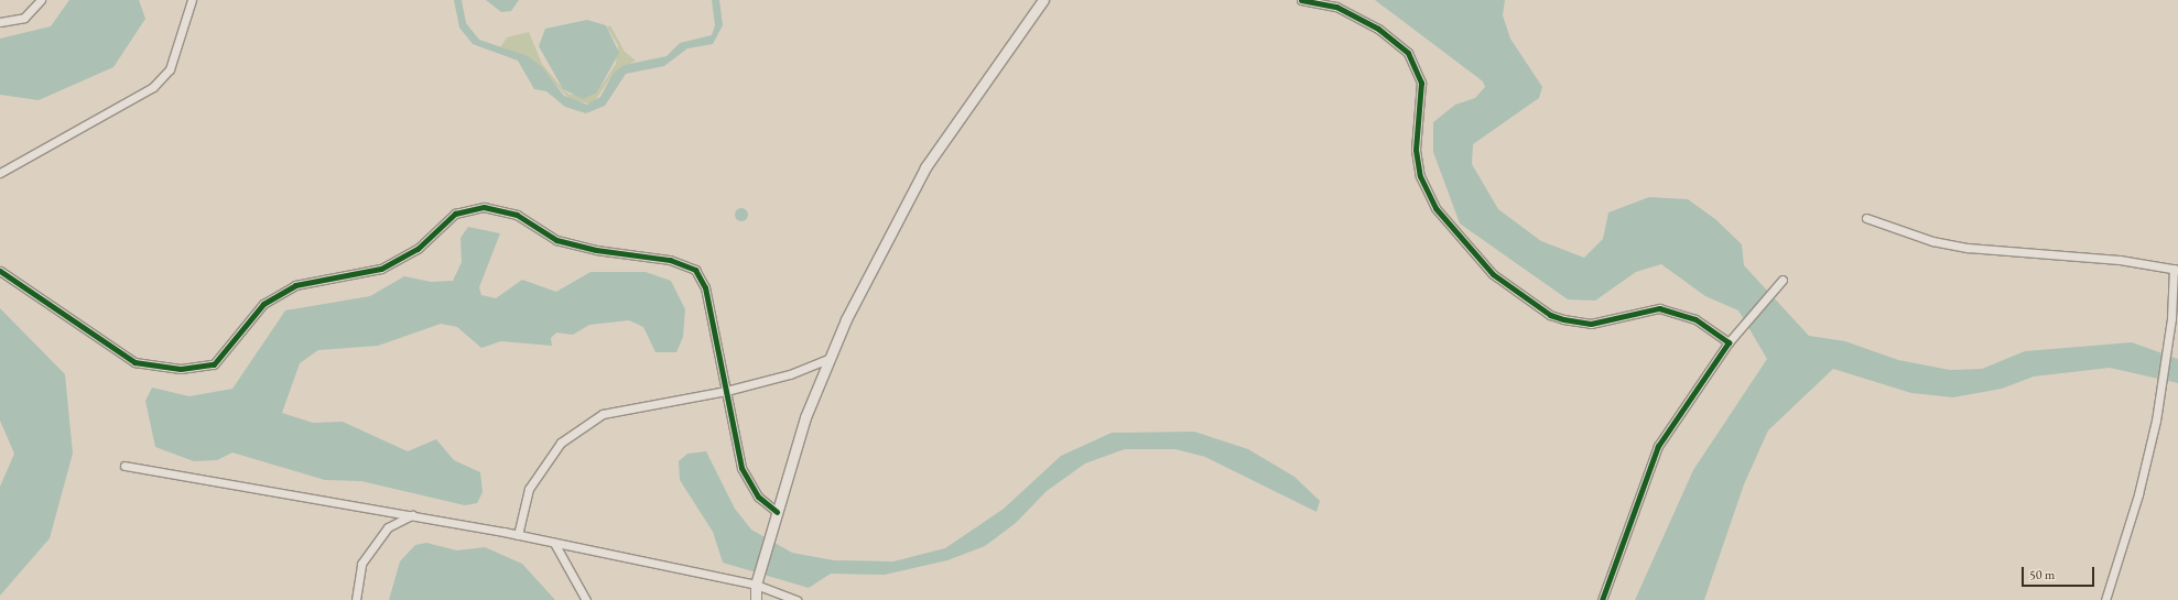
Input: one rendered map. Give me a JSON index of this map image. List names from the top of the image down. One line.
{"scale_bar":"50 m"}
